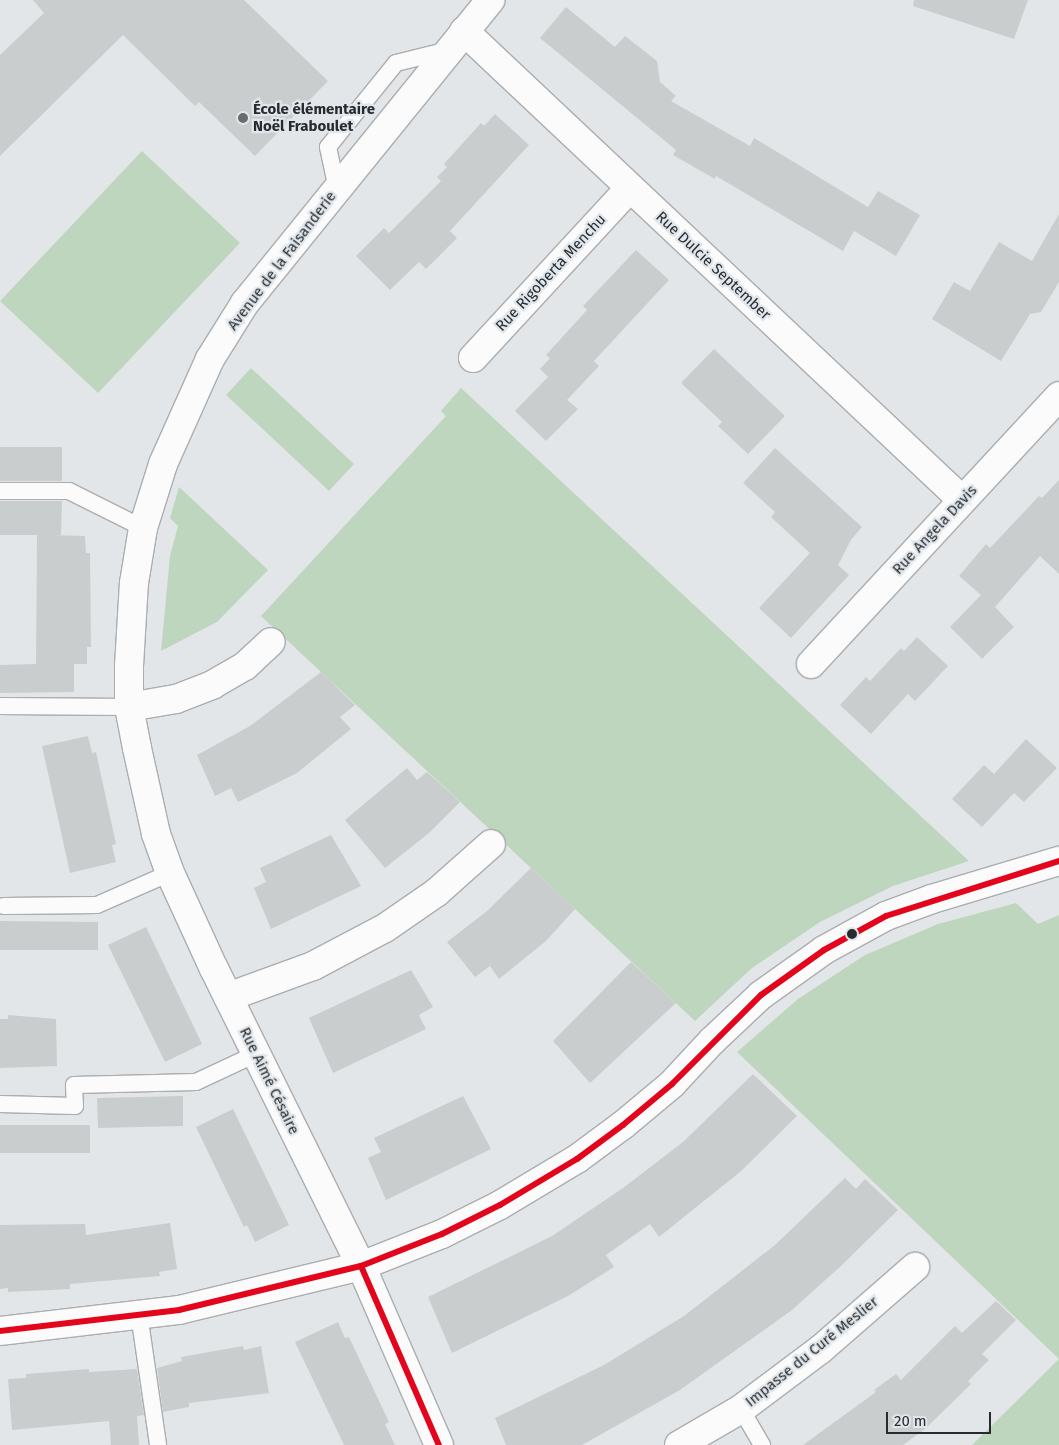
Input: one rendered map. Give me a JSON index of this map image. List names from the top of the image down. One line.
{"streets":{"street":["Avenue de la Faisanderie","Rue Dulcie September","Rue Rigoberta Menchu","Rue Angela Davis","Rue Aimé Césaire","Impasse du Curé Meslier"]},"crossings":[["Avenue de la Faisanderie","Rue Dulcie September"],["Avenue de la Faisanderie","Rue Aimé Césaire"],["Rue Dulcie September","Rue Rigoberta Menchu"],["Rue Dulcie September","Rue Angela Davis"]],"places":["École élémentaire Noël Fraboulet"],"scale_bar":"20 m"}
